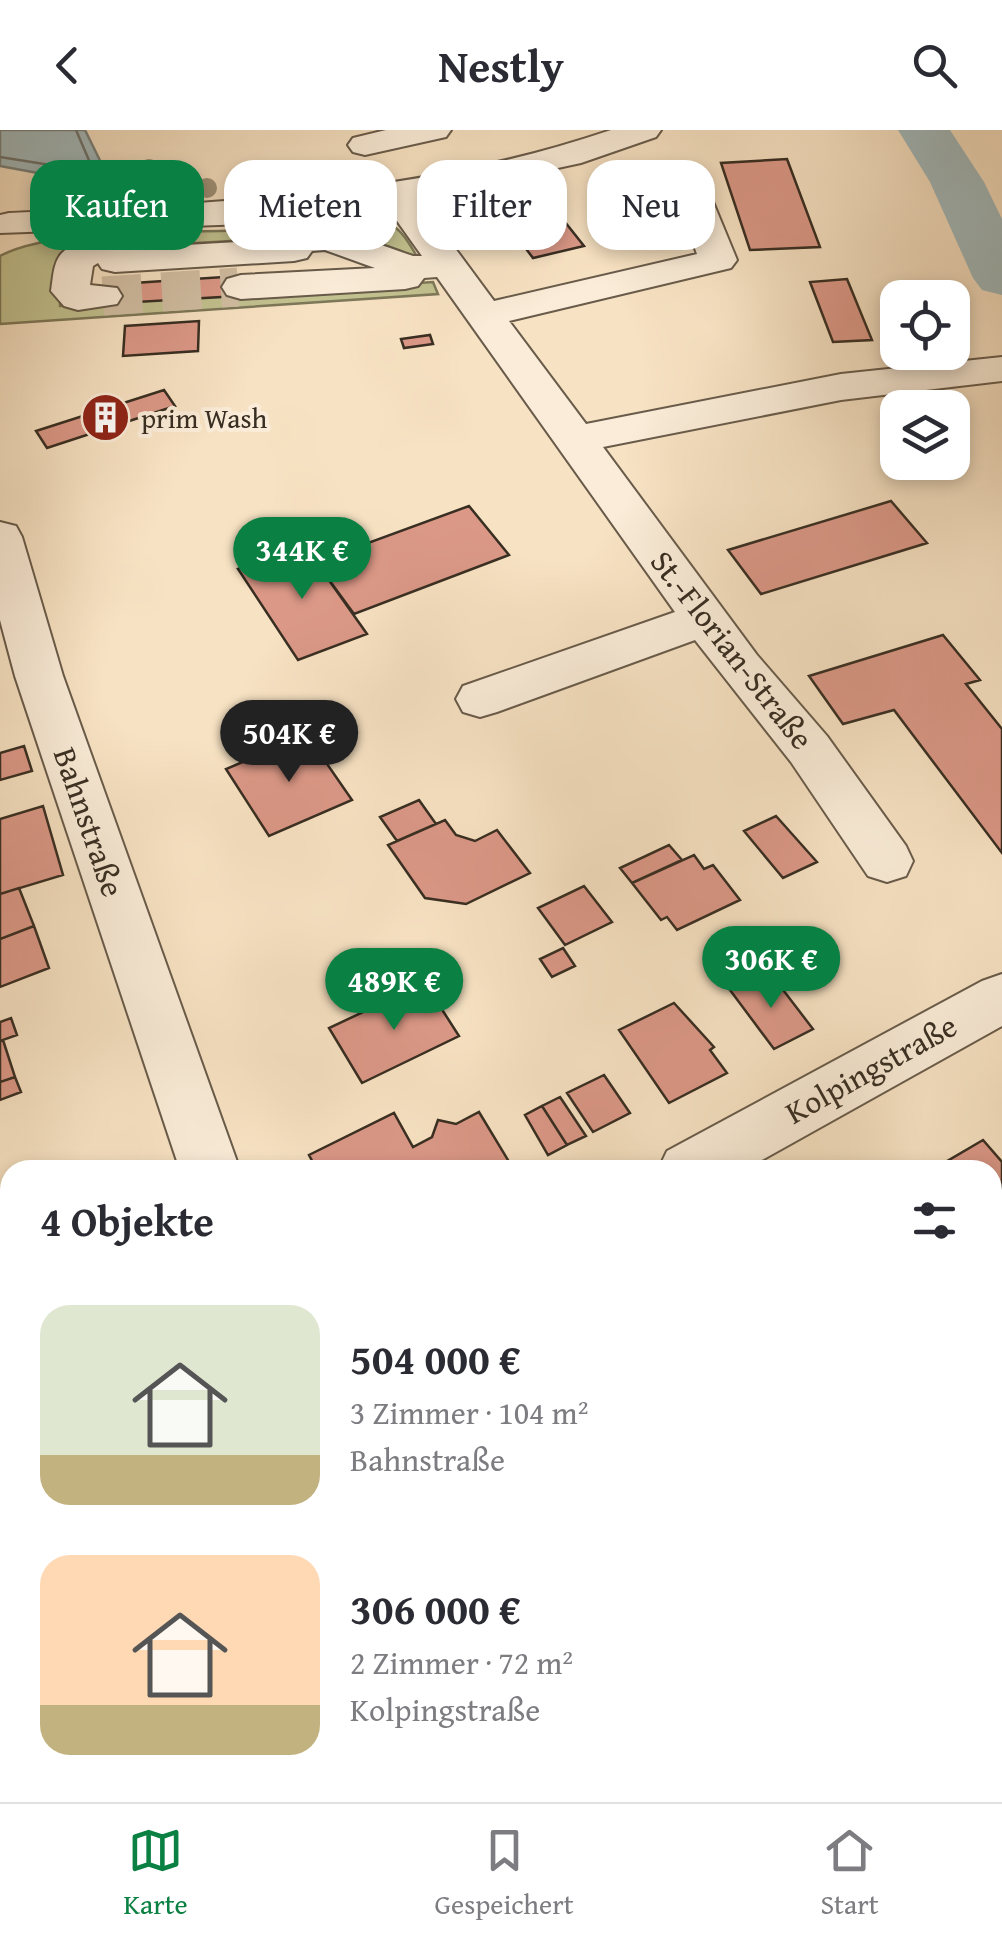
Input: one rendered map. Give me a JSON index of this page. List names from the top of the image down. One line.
{"streets":{"street":["St.-Florian-Straße","Bahnstraße","Kolpingstraße"]},"places":{"building":["prim Wash"]},"page":{"header":"Nestly","chip":["Kaufen","Mieten","Filter","Neu"],"price":["344K €","504K €","306K €","489K €"],"heading":"4 Objekte","list":[{"name":"504 000 €","note":"3 Zimmer · 104 m² · Bahnstraße"},{"name":"306 000 €","note":"2 Zimmer · 72 m² · Kolpingstraße"}],"tabs":["Karte","Gespeichert","Start"]}}
